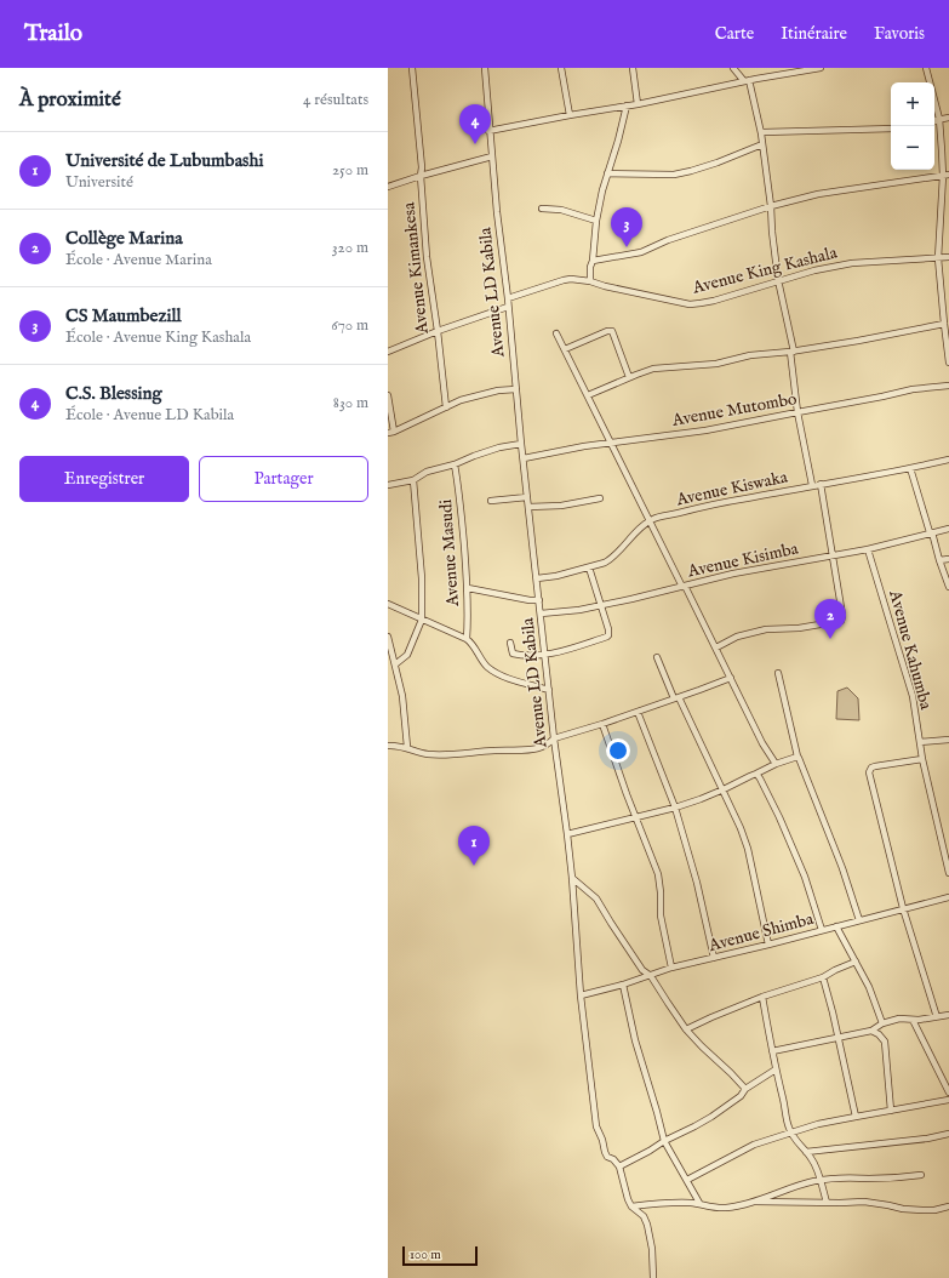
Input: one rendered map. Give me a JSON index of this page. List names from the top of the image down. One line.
{"streets":{"street":["Avenue Kimankesa","Avenue King Kashala","Avenue LD Kabila","Avenue Mutombo","Avenue Kiswaka","Avenue Masudi","Avenue Kisimba","Avenue Kahumba","Avenue Shimba"]},"crossings":[["Avenue King Kashala","Avenue LD Kabila"],["Avenue LD Kabila","Avenue Mutombo"],["Avenue LD Kabila","Avenue Kiswaka"],["Avenue LD Kabila","Avenue Kisimba"],["Avenue LD Kabila","Avenue Shimba"],["Avenue Kisimba","Avenue Kahumba"]],"scale_bar":"100 m","page":{"header":"Trailo","nav":["Carte","Itinéraire","Favoris"],"heading":["À proximité","4 résultats"],"map_buttons":["+","−"],"pins":["4","3","2","1"],"list":[{"mark":"1","name":"Université de Lubumbashi","note":"Université","value":"250 m"},{"mark":"2","name":"Collège Marina","note":"École · Avenue Marina","value":"320 m"},{"mark":"3","name":"CS Maumbezill","note":"École · Avenue King Kashala","value":"670 m"},{"mark":"4","name":"C.S. Blessing","note":"École · Avenue LD Kabila","value":"830 m"}],"buttons":["Enregistrer","Partager"],"scale":"100 m"}}
